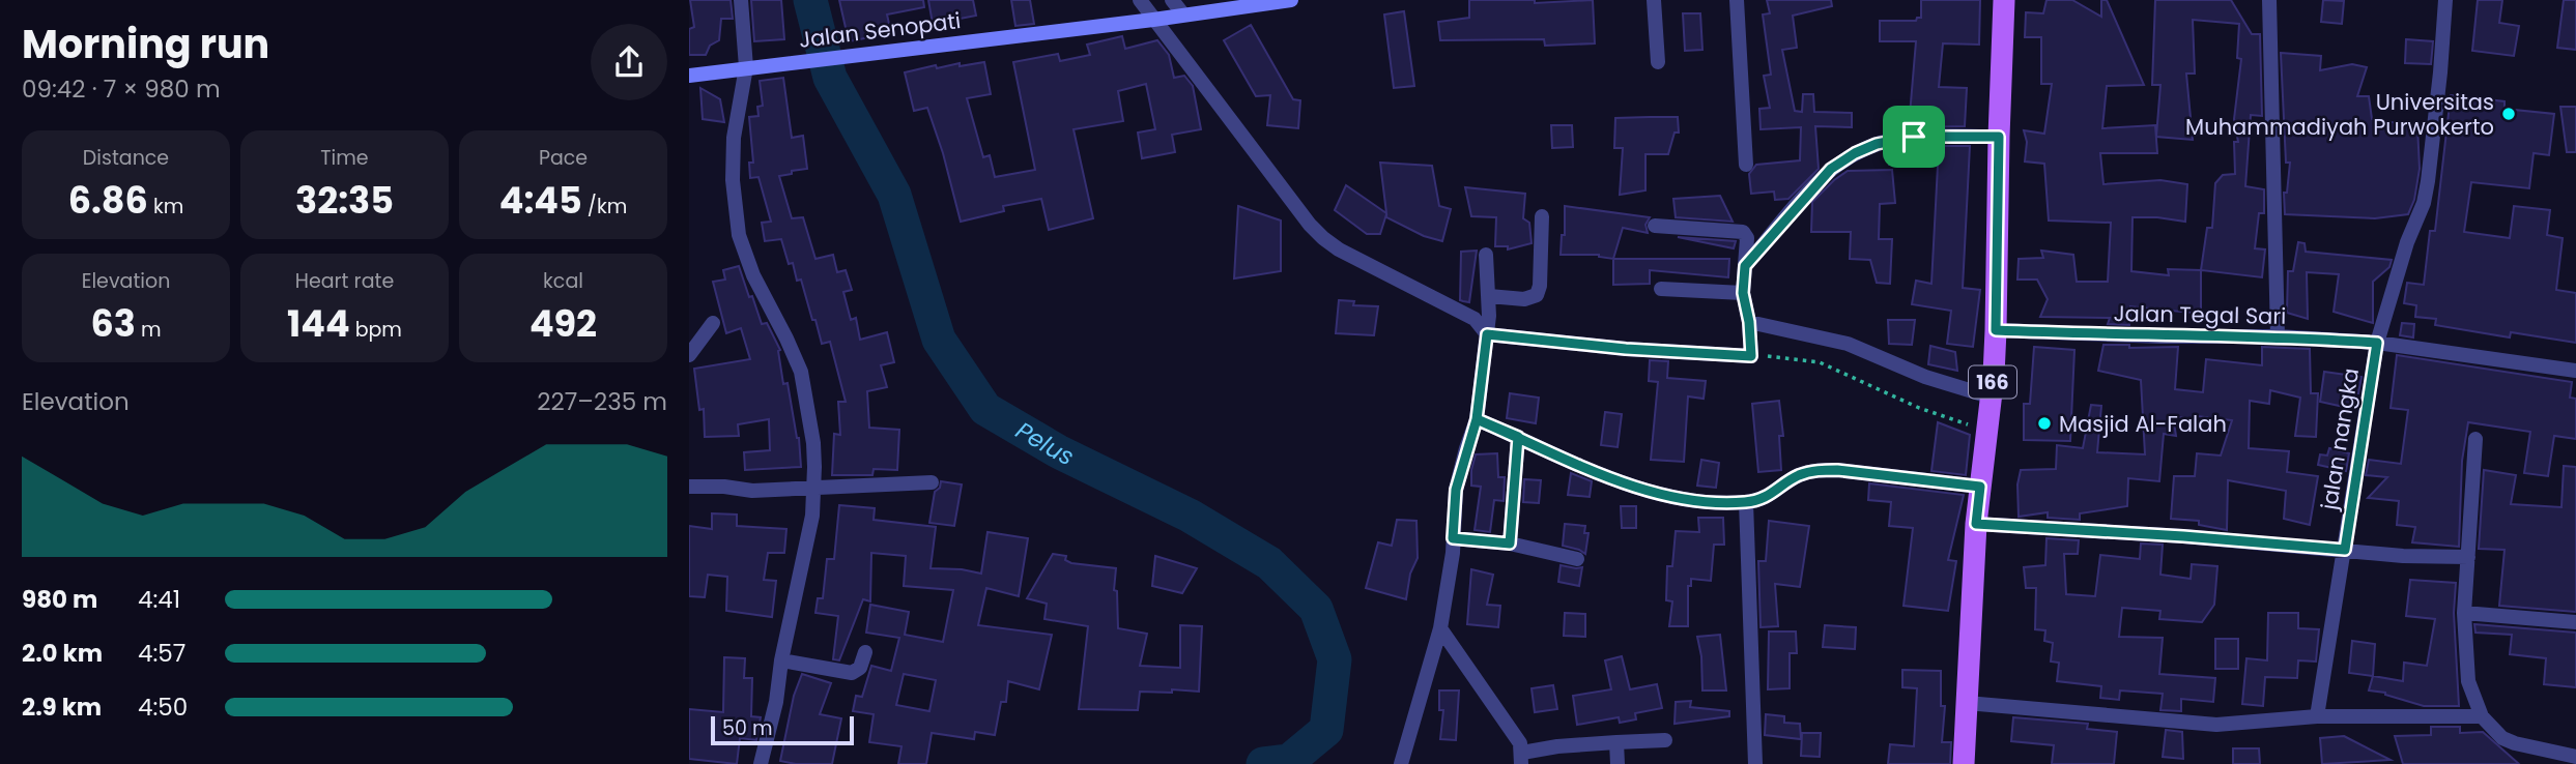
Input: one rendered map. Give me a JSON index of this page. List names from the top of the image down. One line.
{"streets":{"main road":["Jalan Senopati","166"],"street":["Jalan Tegal Sari","jalan nangka"]},"crossings":[["Jalan Tegal Sari","166"],["Jalan Tegal Sari","jalan nangka"]],"water":["Pelus"],"places":["Universitas Muhammadiyah Purwokerto","Masjid Al-Falah"],"scale_bar":"50 m","page":{"heading":["Morning run","09:42 · 7 × 980 m"],"stats":[["Distance","6.86 km"],["Time","32:35"],["Pace","4:45 /km"],["Elevation","63 m"],["Heart rate","144 bpm"],["kcal","492"]],"chart":["Elevation","227–235 m"],"list":[{"name":"980 m","note":"4:41"},{"name":"2.0 km","note":"4:57"},{"name":"2.9 km","note":"4:50"}],"scale":"50 m"}}
